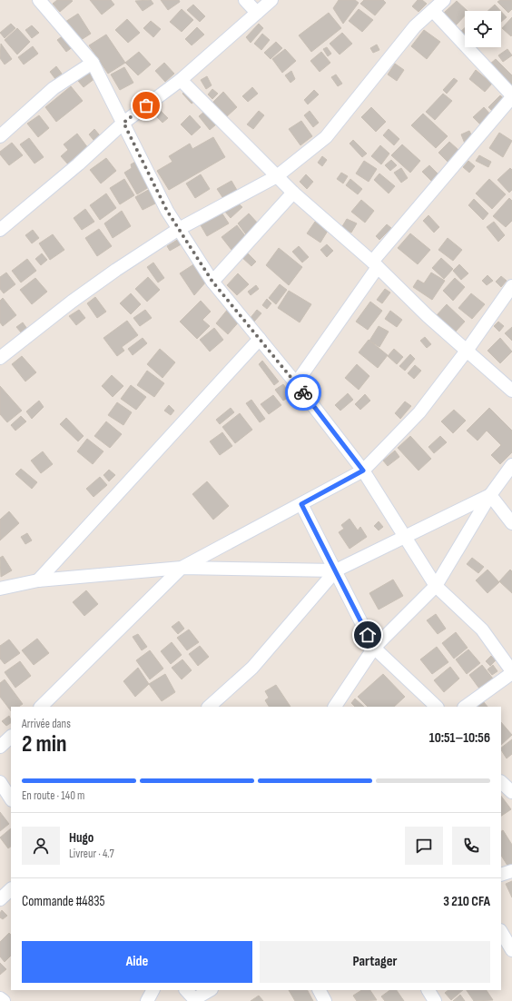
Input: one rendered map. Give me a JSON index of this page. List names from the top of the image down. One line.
{"page":{"heading":["2 min","Arrivée dans","10:51–10:56"],"panel":["Hugo","Livreur · 4.7","Commande #4835","3 210 CFA"],"bar":"En route · 140 m","buttons":["Aide","Partager"]}}
